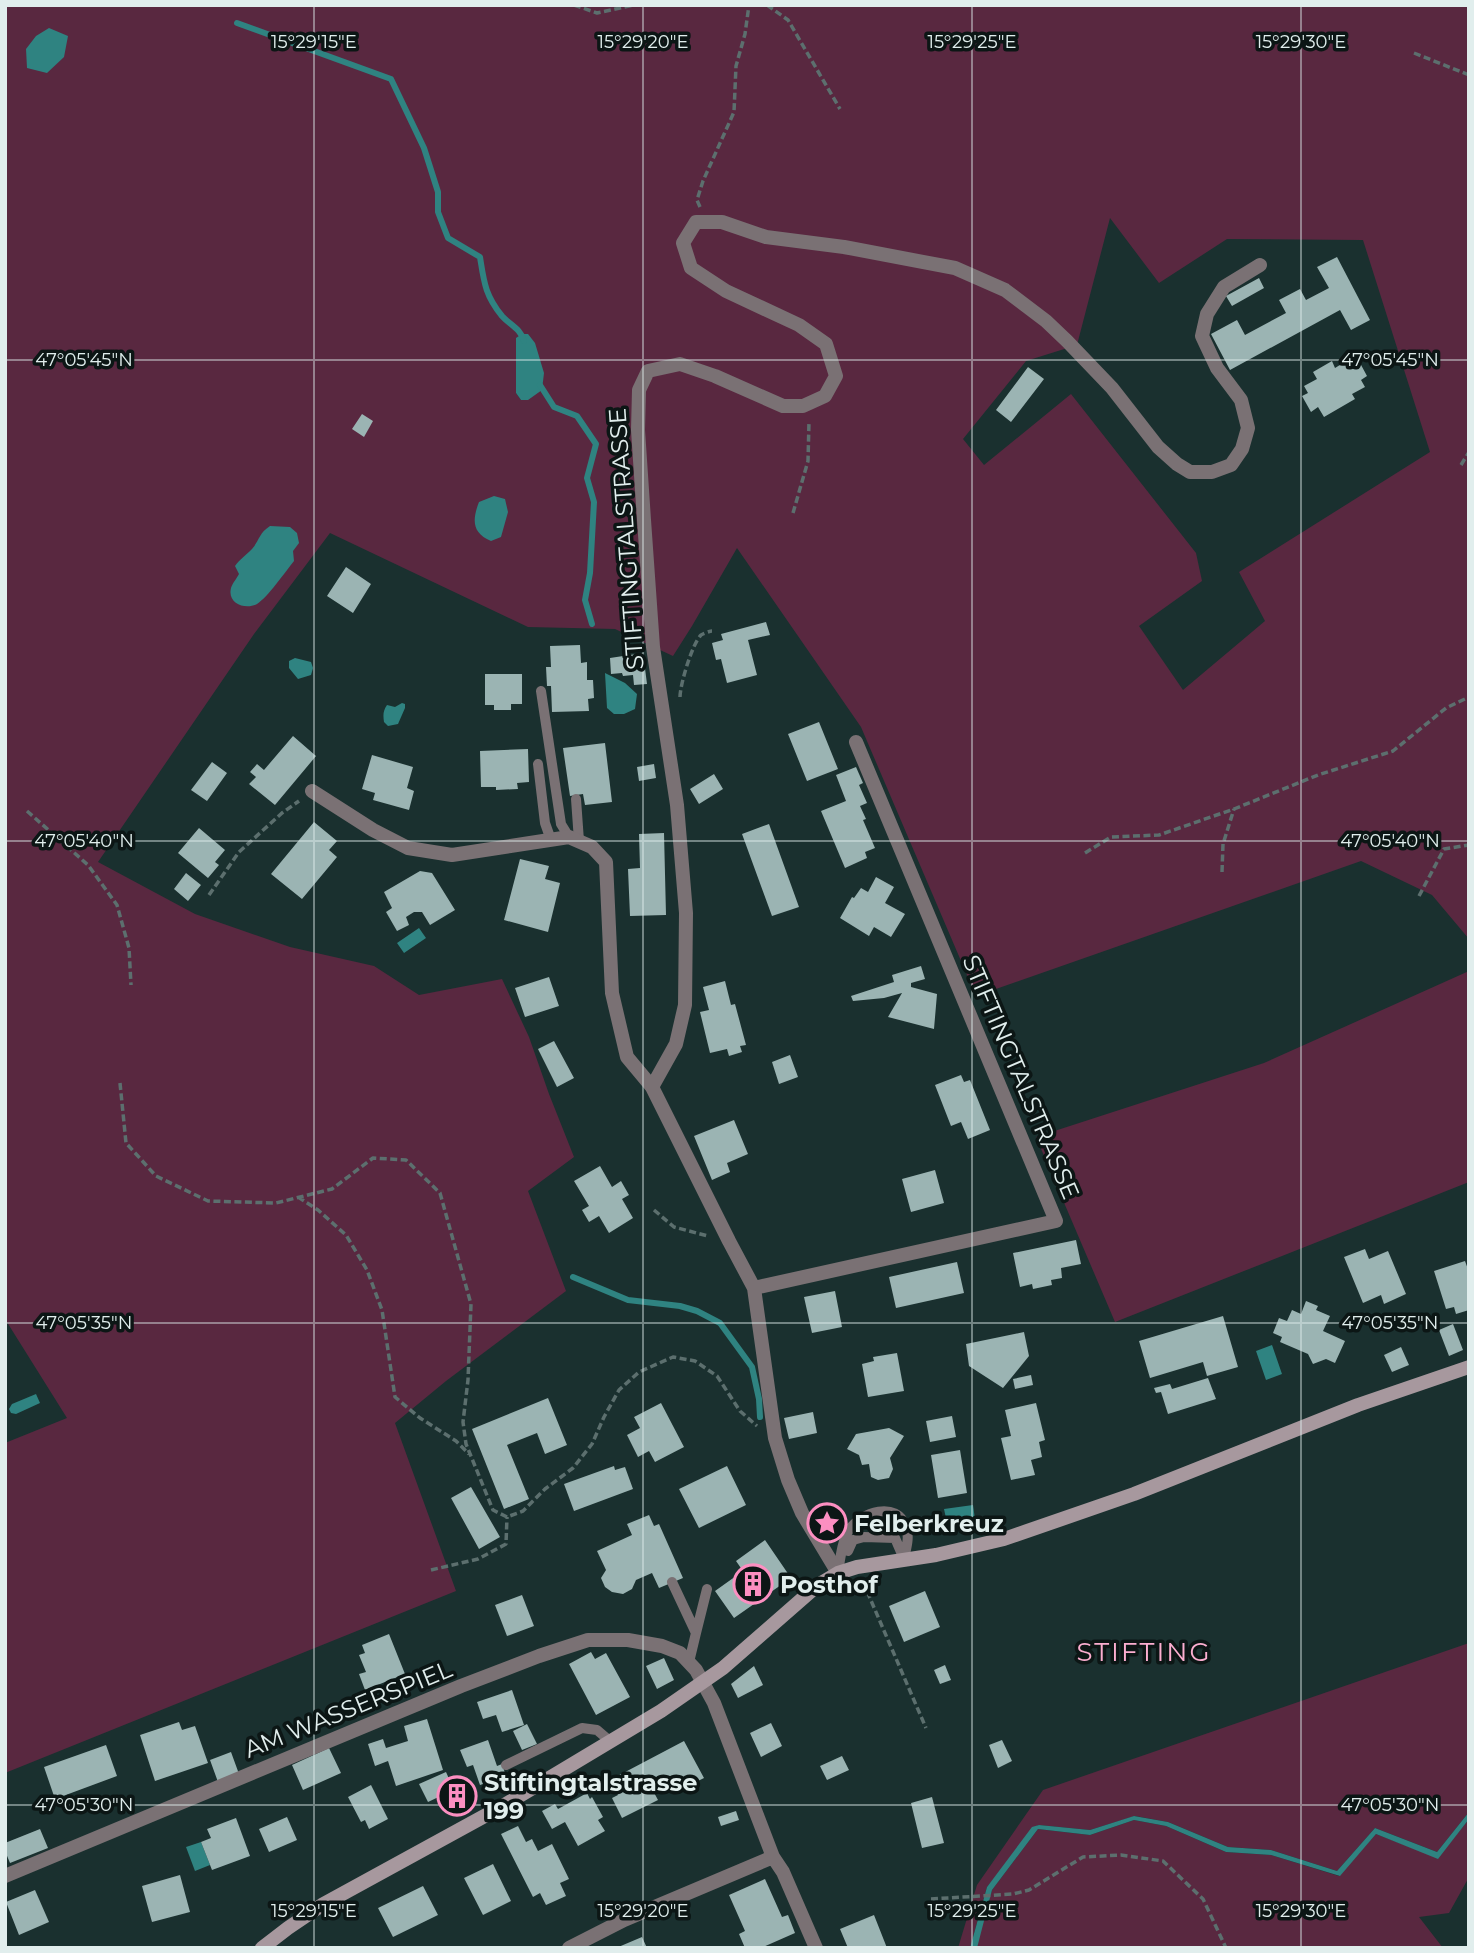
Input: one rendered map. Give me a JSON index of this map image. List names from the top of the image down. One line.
{"streets":{"street":["STIFTINGTALSTRASSE","AM WASSERSPIEL"]},"districts":["STIFTING"],"places":{"place":["Felberkreuz"],"building":["Posthof","Stiftingtalstrasse 199"]},"coordinates":["15°29'15\"E","15°29'20\"E","15°29'25\"E","15°29'30\"E","47°05'45\"N","47°05'40\"N","47°05'35\"N","47°05'30\"N"]}
